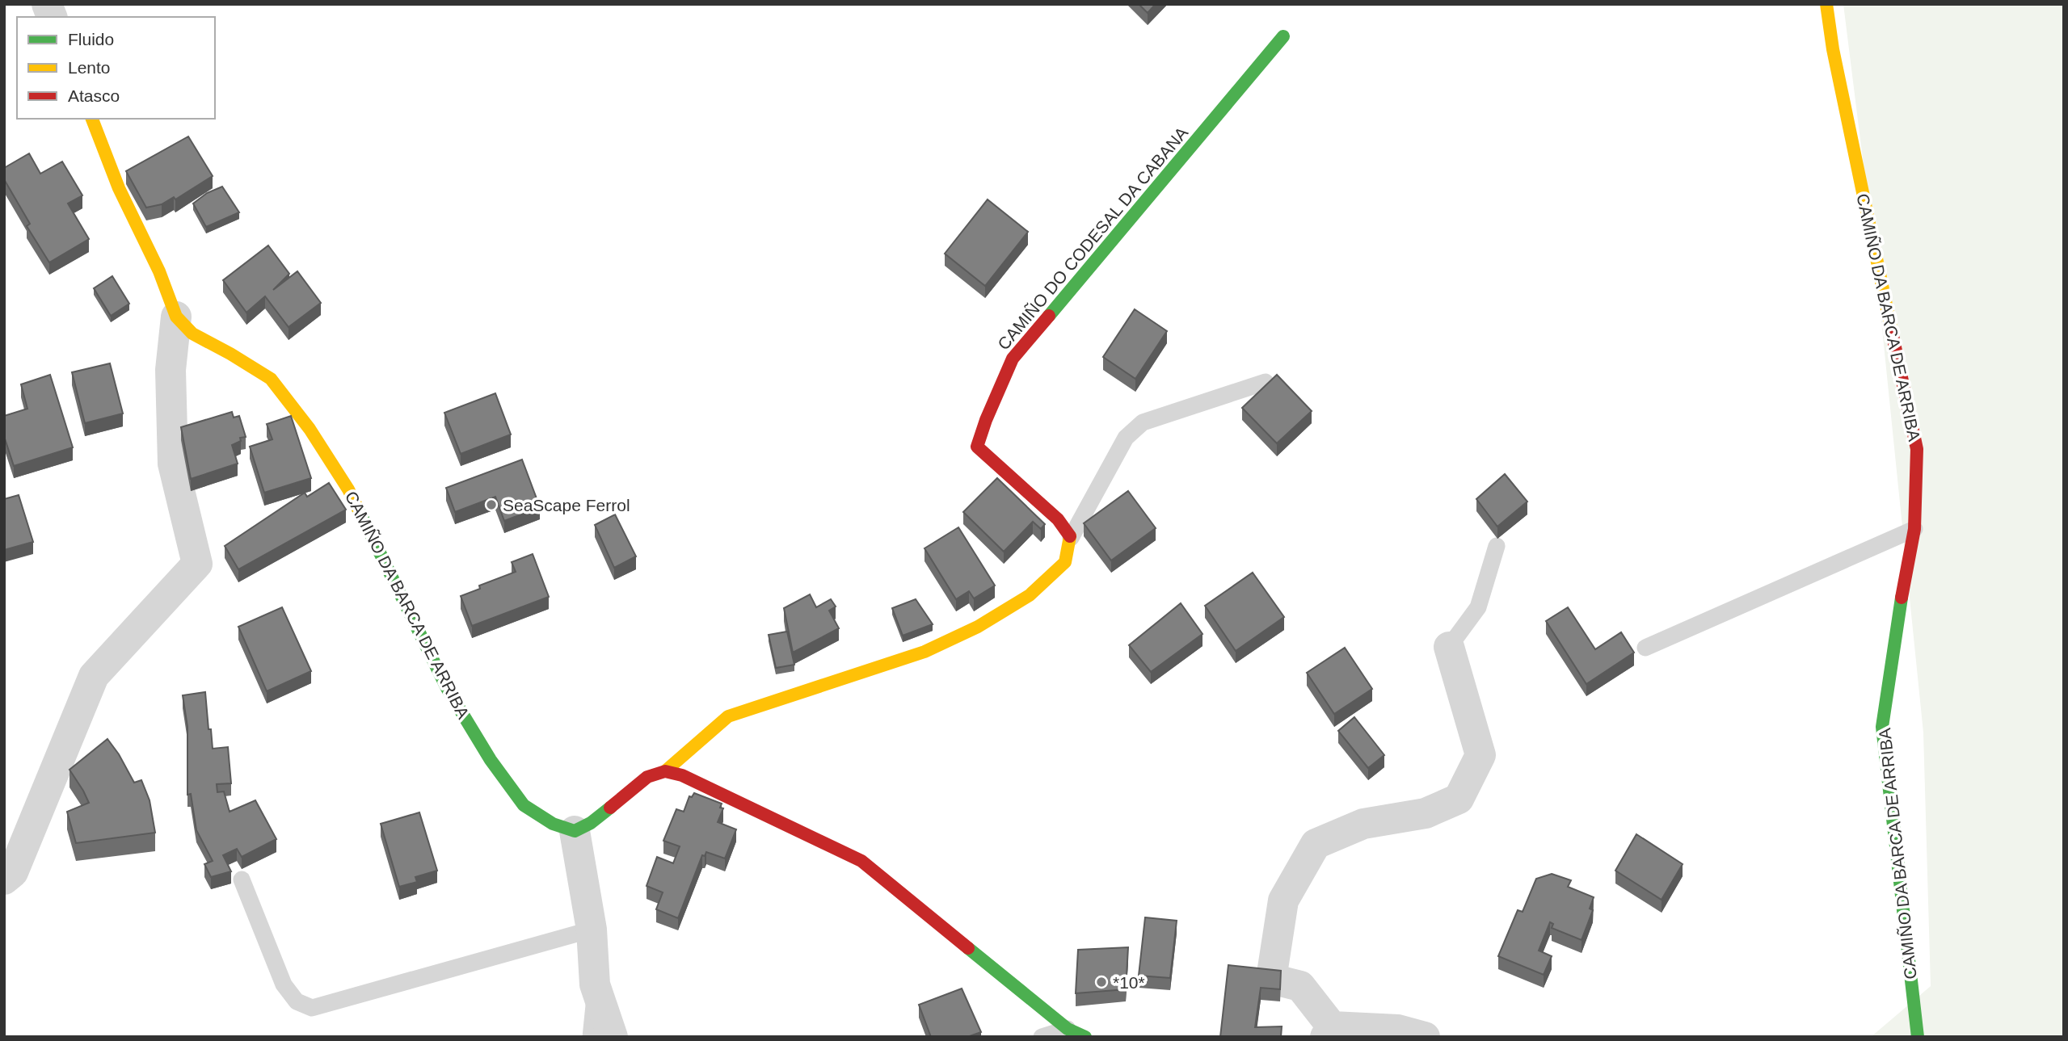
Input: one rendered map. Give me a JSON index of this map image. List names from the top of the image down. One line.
{"streets":{"street":["CAMIÑO DO CODESAL DA CABANA","CAMIÑO DA BARCA DE ARRIBA"]},"places":["SeaScape Ferrol","*10*"],"legend":["Fluido","Lento","Atasco"]}
